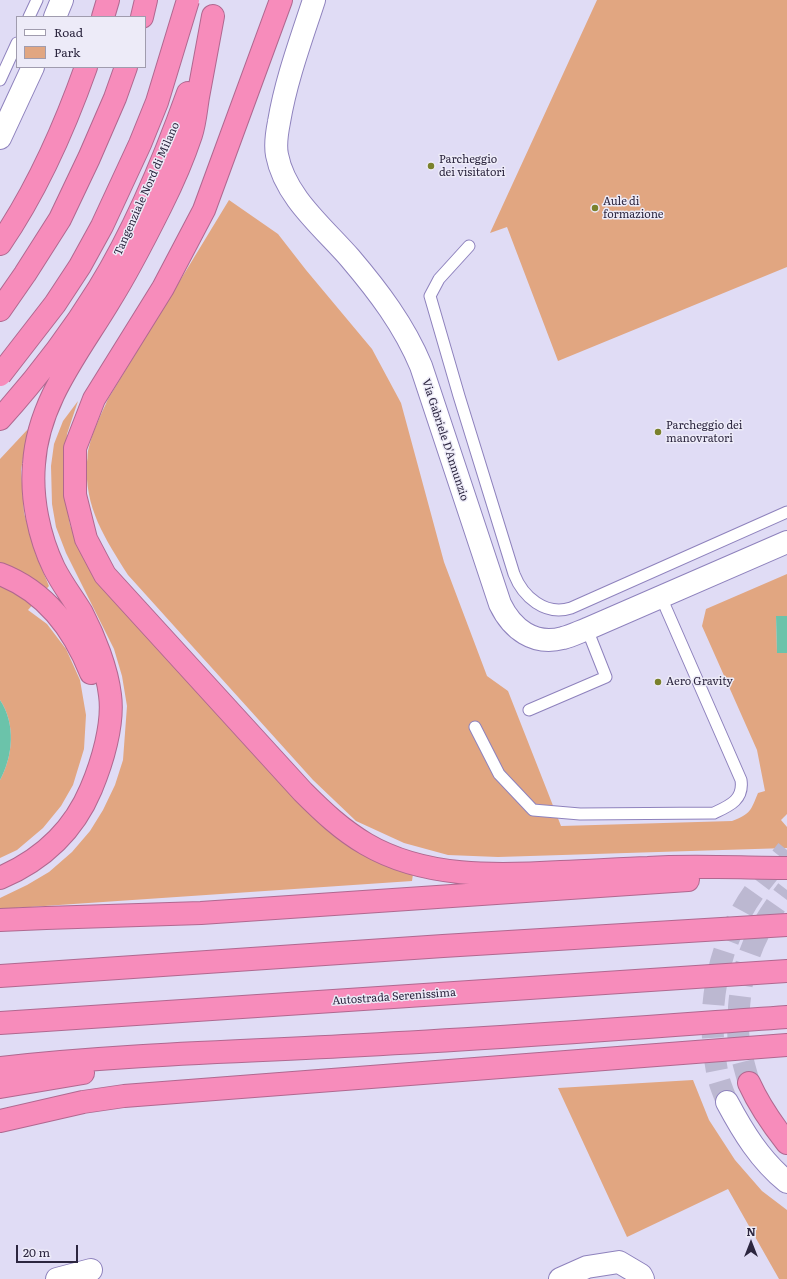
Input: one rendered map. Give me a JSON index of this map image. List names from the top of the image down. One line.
{"streets":{"highway":["Tangenziale Nord di Milano","Autostrada Serenissima"],"street":["Via Gabriele D'Annunzio"]},"places":["Parcheggio dei visitatori","Aule di formazione","Parcheggio dei manovratori","Aero Gravity"],"legend":["Road","Park"],"scale_bar":"20 m","north":"top"}
